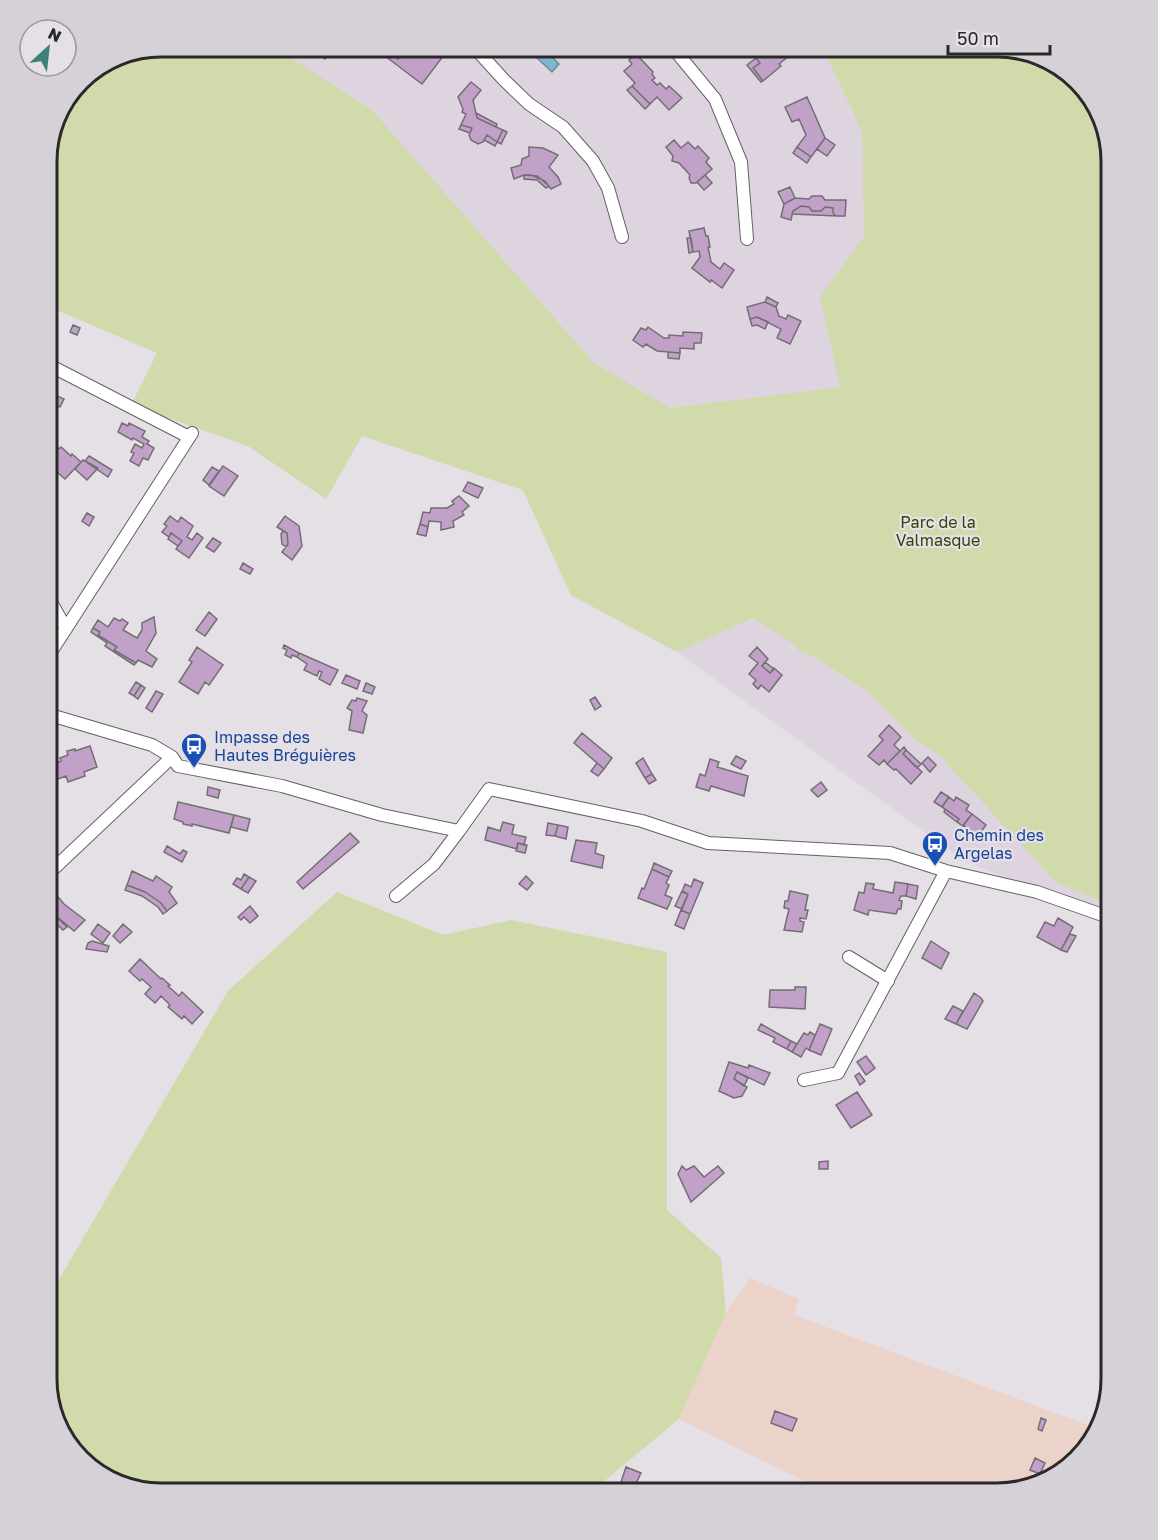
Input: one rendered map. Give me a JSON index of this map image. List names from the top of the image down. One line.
{"parks":["Parc de la Valmasque"],"places":{"bus stop":["Impasse des Hautes Bréguières","Chemin des Argelas"]},"scale_bar":"50 m","north":"top right"}
